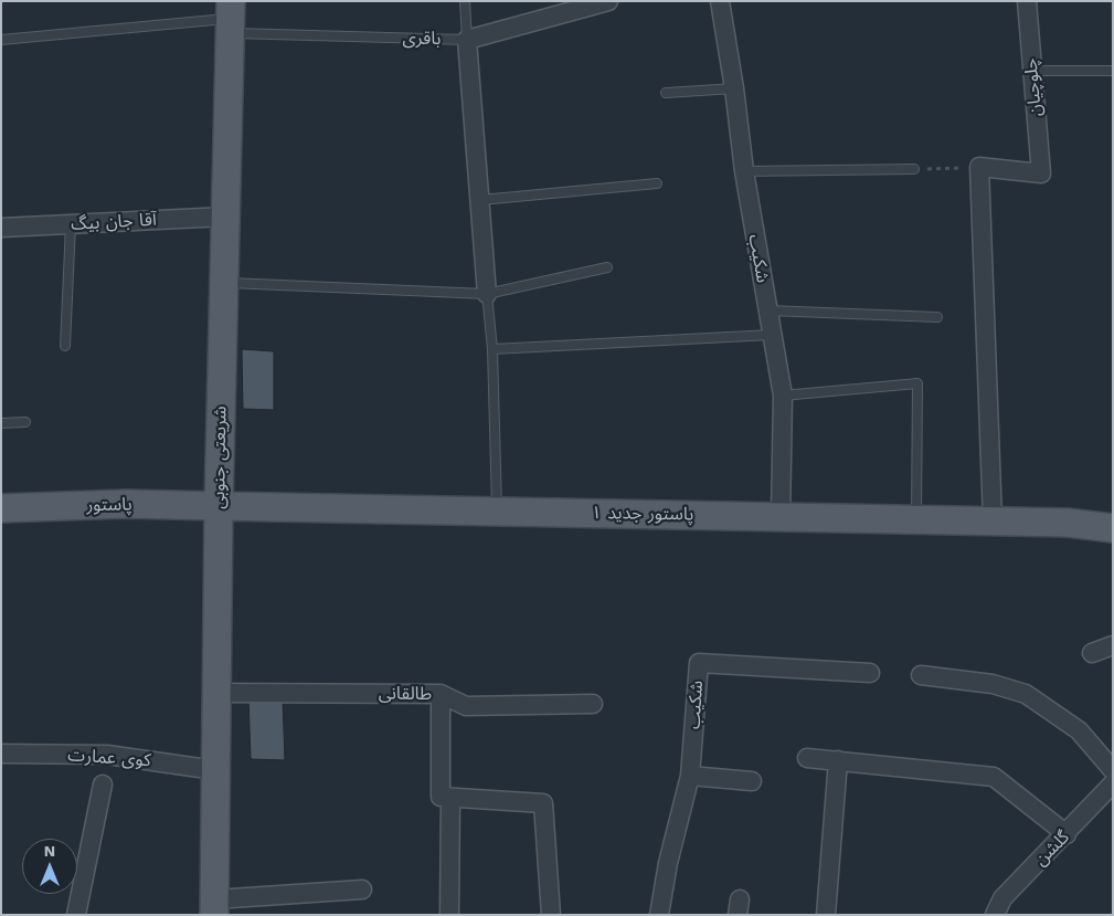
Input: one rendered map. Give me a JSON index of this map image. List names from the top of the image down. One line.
{"streets":{"main road":["شریعتی جنوبی","پاستور","پاستور جدید ۱"],"street":["باقری","چلوچیان","آقا جان بیگ","شکیب","طالقانی","کوی عمارت","گلشن"]},"crossings":[["باقری","شریعتی جنوبی"],["آقا جان بیگ","شریعتی جنوبی"],["شکیب","پاستور جدید ۱"],["شریعتی جنوبی","پاستور"],["شریعتی جنوبی","پاستور جدید ۱"],["شریعتی جنوبی","طالقانی"],["شریعتی جنوبی","کوی عمارت"],["پاستور","پاستور جدید ۱"]],"north":"top"}
